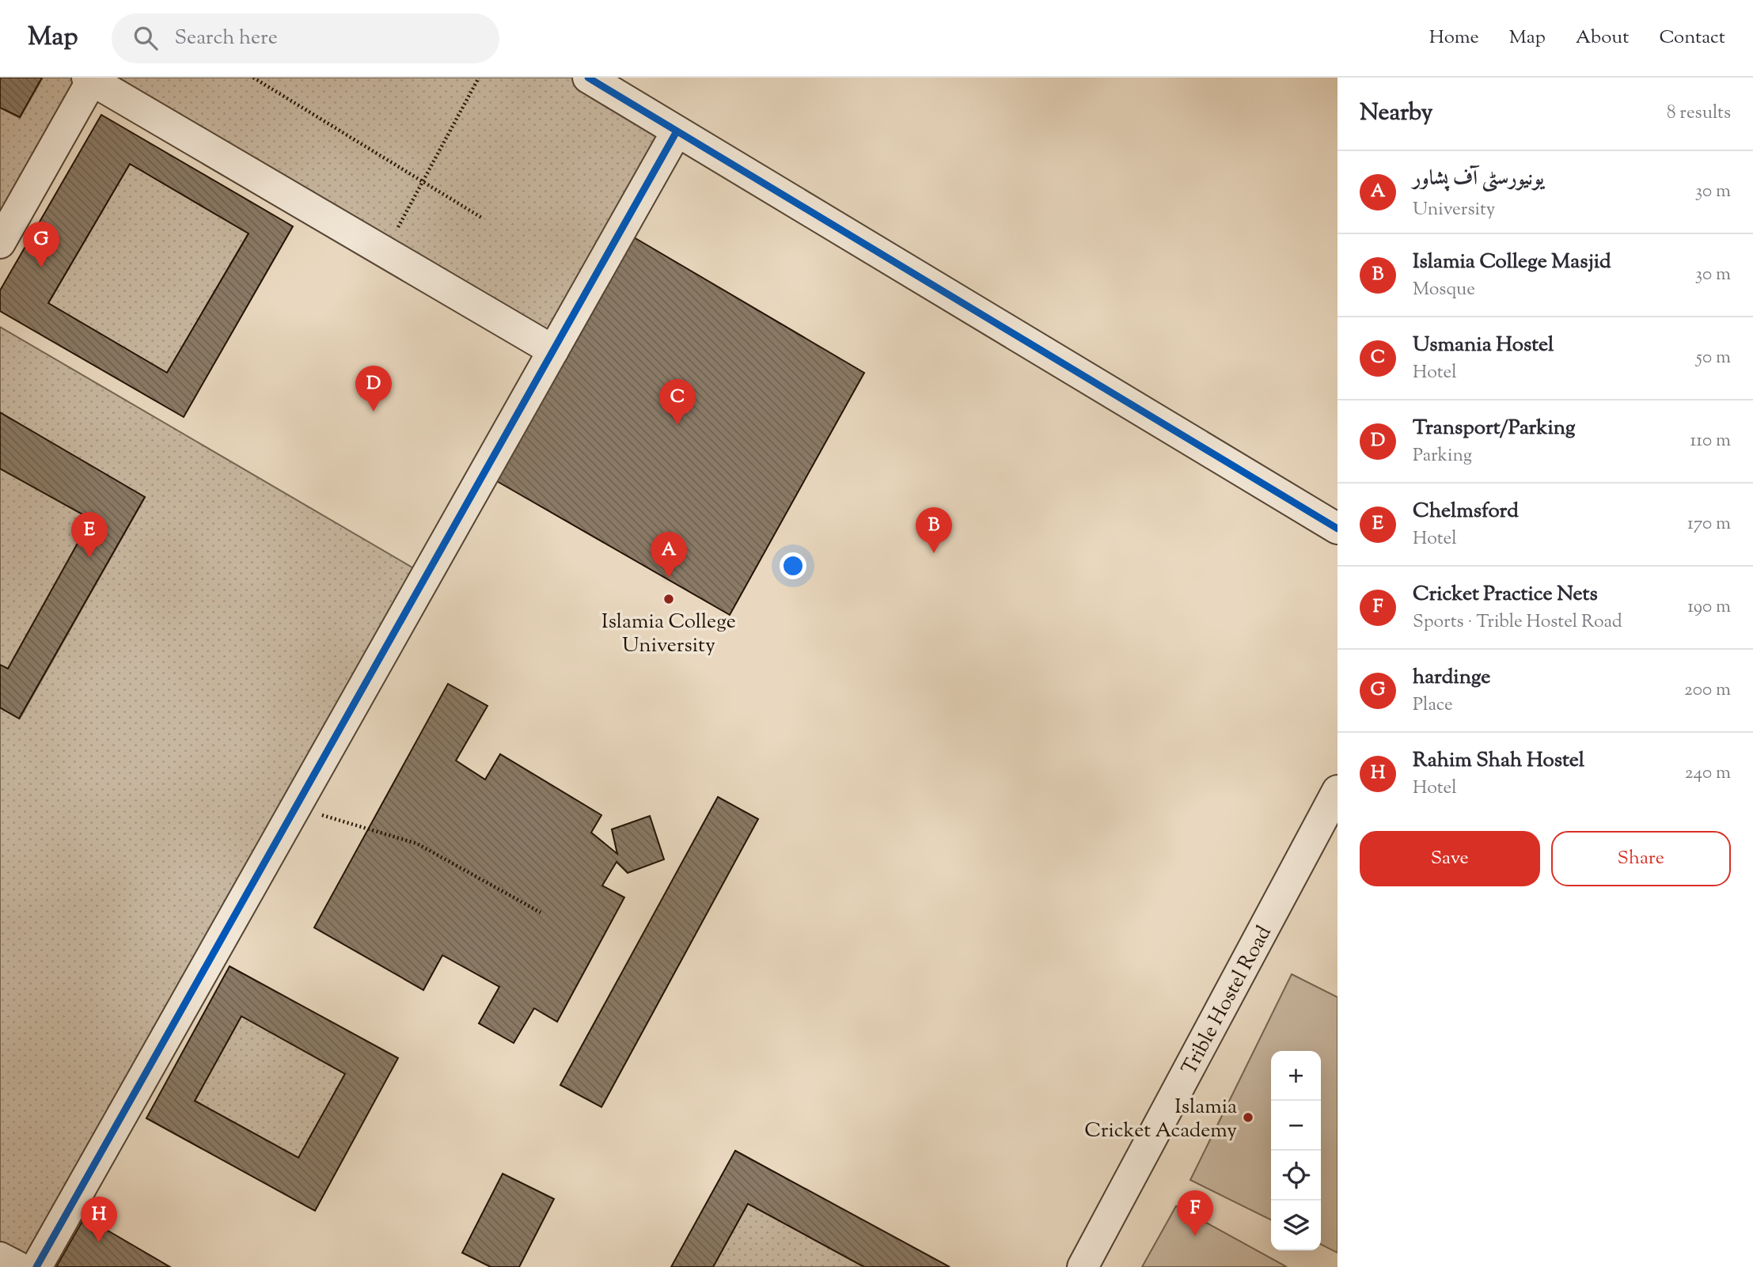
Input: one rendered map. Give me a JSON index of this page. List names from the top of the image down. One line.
{"streets":{"street":["Trible Hostel Road"]},"places":["Islamia College University","Islamia Cricket Academy"],"page":{"header":"Map","search":"Search here","nav":["Home","Map","About","Contact"],"heading":["Nearby","8 results"],"list":[{"mark":"A","name":"یونیورسٹی آف پشاور","note":"University","value":"30 m"},{"mark":"B","name":"Islamia College Masjid","note":"Mosque","value":"30 m"},{"mark":"C","name":"Usmania Hostel","note":"Hotel","value":"50 m"},{"mark":"D","name":"Transport/Parking","note":"Parking","value":"110 m"},{"mark":"E","name":"Chelmsford","note":"Hotel","value":"170 m"},{"mark":"F","name":"Cricket Practice Nets","note":"Sports · Trible Hostel Road","value":"190 m"},{"mark":"G","name":"hardinge","note":"Place","value":"200 m"},{"mark":"H","name":"Rahim Shah Hostel","note":"Hotel","value":"240 m"}],"pins":["G","D","C","B","E","A","F","H"],"buttons":["Save","Share"],"map_buttons":["+","−"]}}
